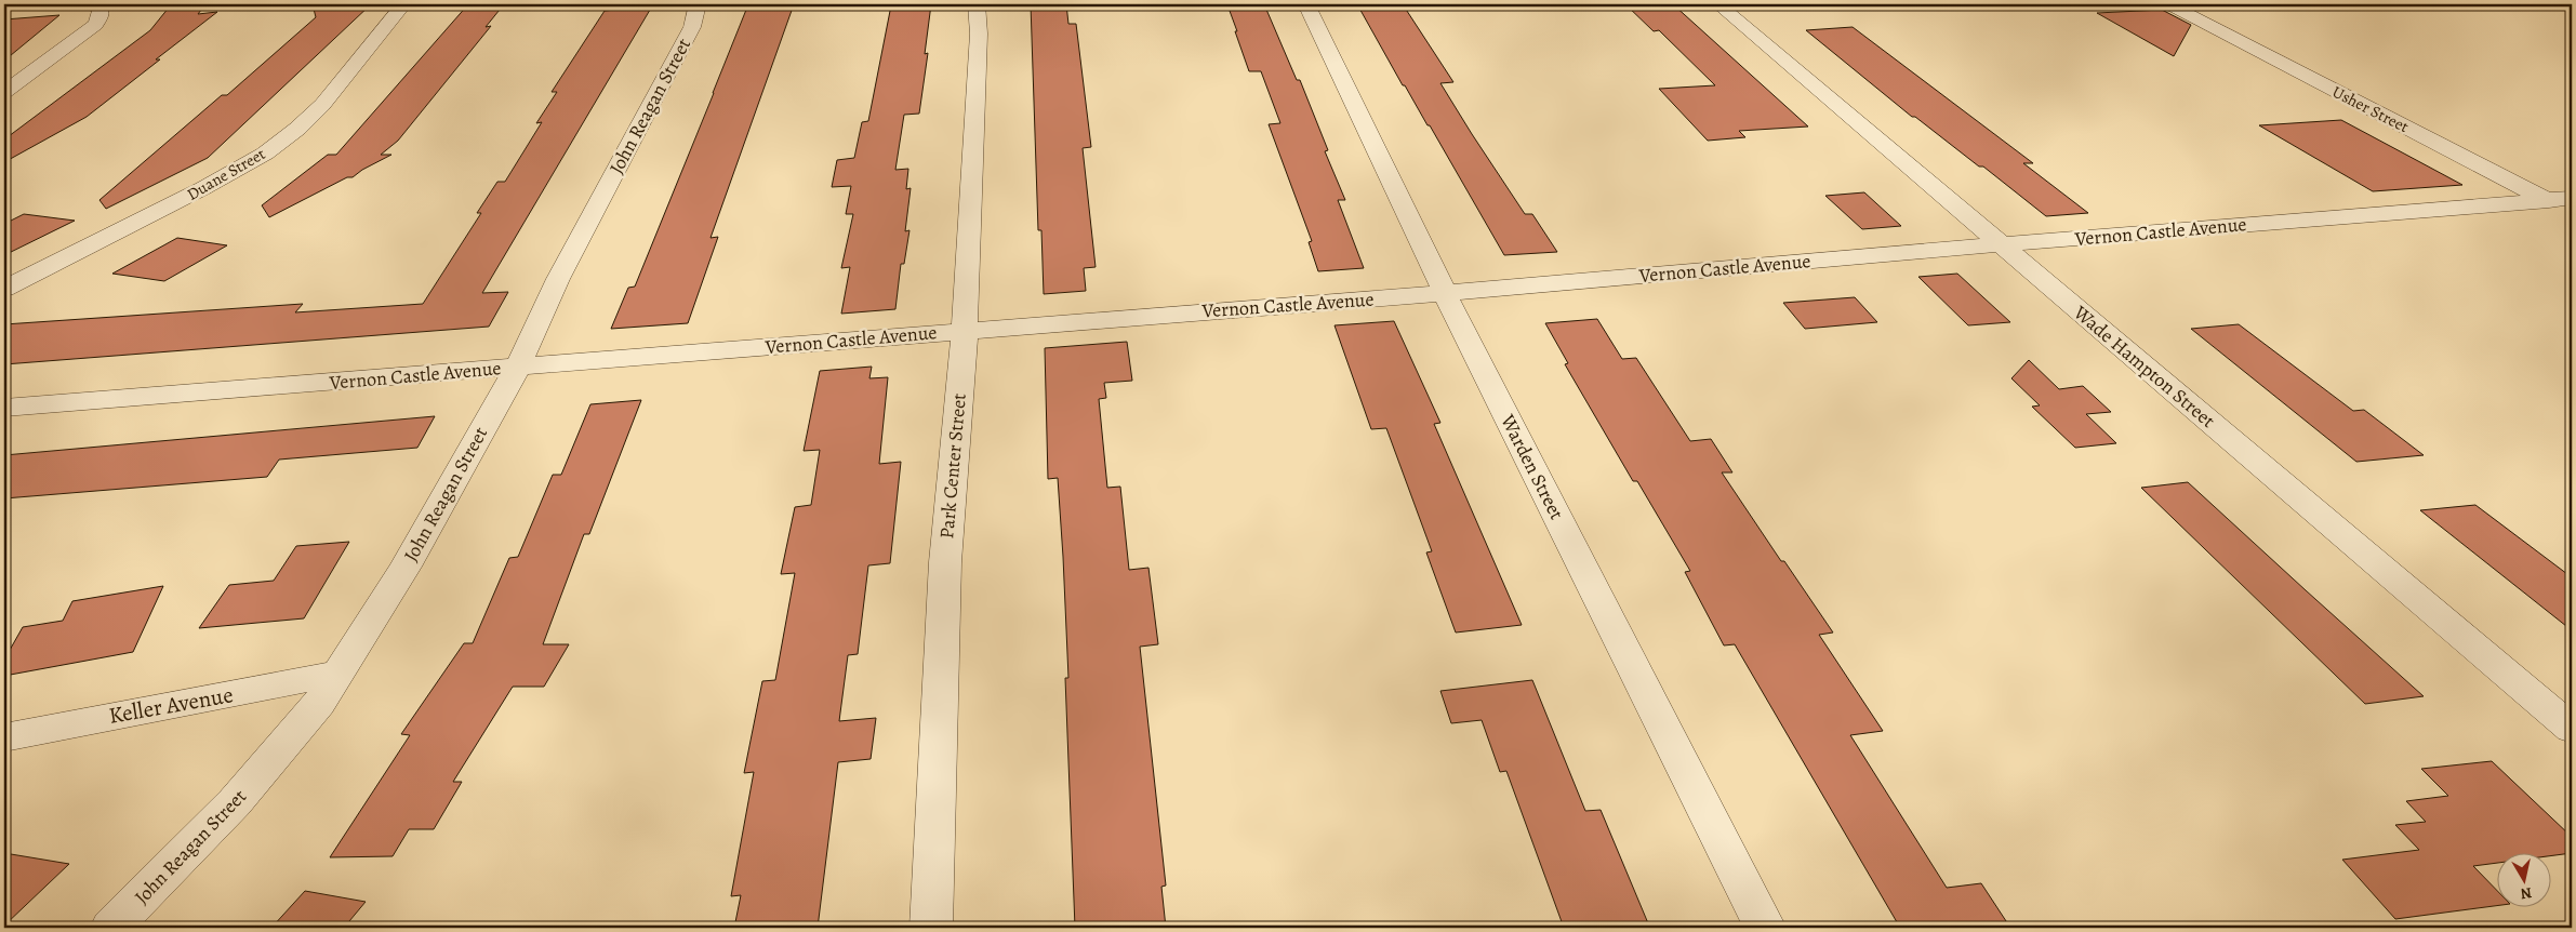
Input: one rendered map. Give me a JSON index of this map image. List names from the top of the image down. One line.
{"streets":{"street":["John Reagan Street","Usher Street","Duane Street","Vernon Castle Avenue","Wade Hampton Street","Park Center Street","Warden Street","Keller Avenue"]},"crossings":[["John Reagan Street","Vernon Castle Avenue"],["John Reagan Street","Keller Avenue"],["Usher Street","Vernon Castle Avenue"],["Vernon Castle Avenue","Wade Hampton Street"],["Vernon Castle Avenue","Park Center Street"],["Vernon Castle Avenue","Warden Street"]],"north":"bottom"}
